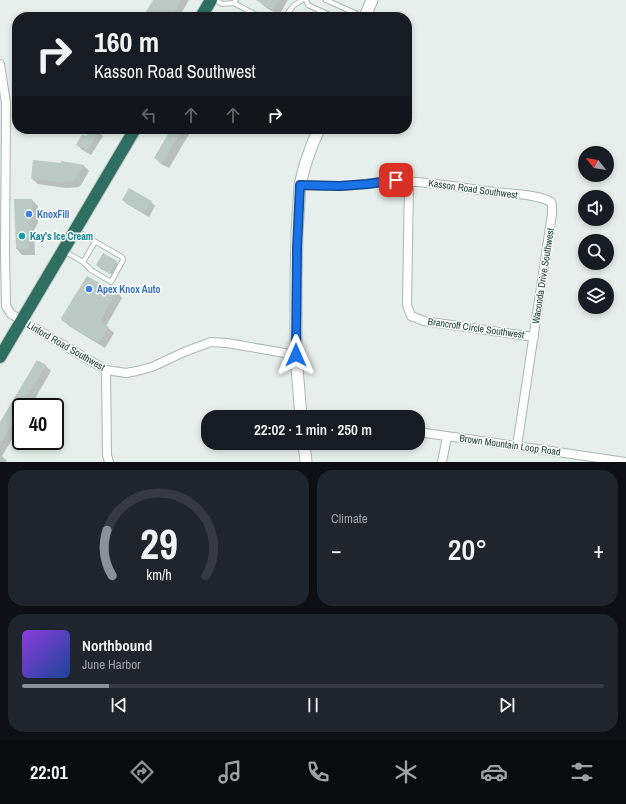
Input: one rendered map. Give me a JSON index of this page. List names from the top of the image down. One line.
{"streets":{"street":["Kasson Road Southwest","Waconda Drive Southwest","Brancroff Circle Southwest","Linford Road Southwest","Brown Mountain Loop Road"]},"crossings":[["Kasson Road Southwest","Waconda Drive Southwest"],["Kasson Road Southwest","Brancroff Circle Southwest"],["Waconda Drive Southwest","Brancroff Circle Southwest"],["Waconda Drive Southwest","Brown Mountain Loop Road"]],"places":["KnoxFill","Kay's Ice Cream","Apex Knox Auto"],"north":"top left","page":{"turn":["160 m","Kasson Road Southwest"],"limit":"40","trip":"22:02 · 1 min · 250 m","tile":"Climate","heat":["−","20°","+"],"song":["Northbound","June Harbor"],"tabs":"22:01","gauge":["29","km/h"]}}
